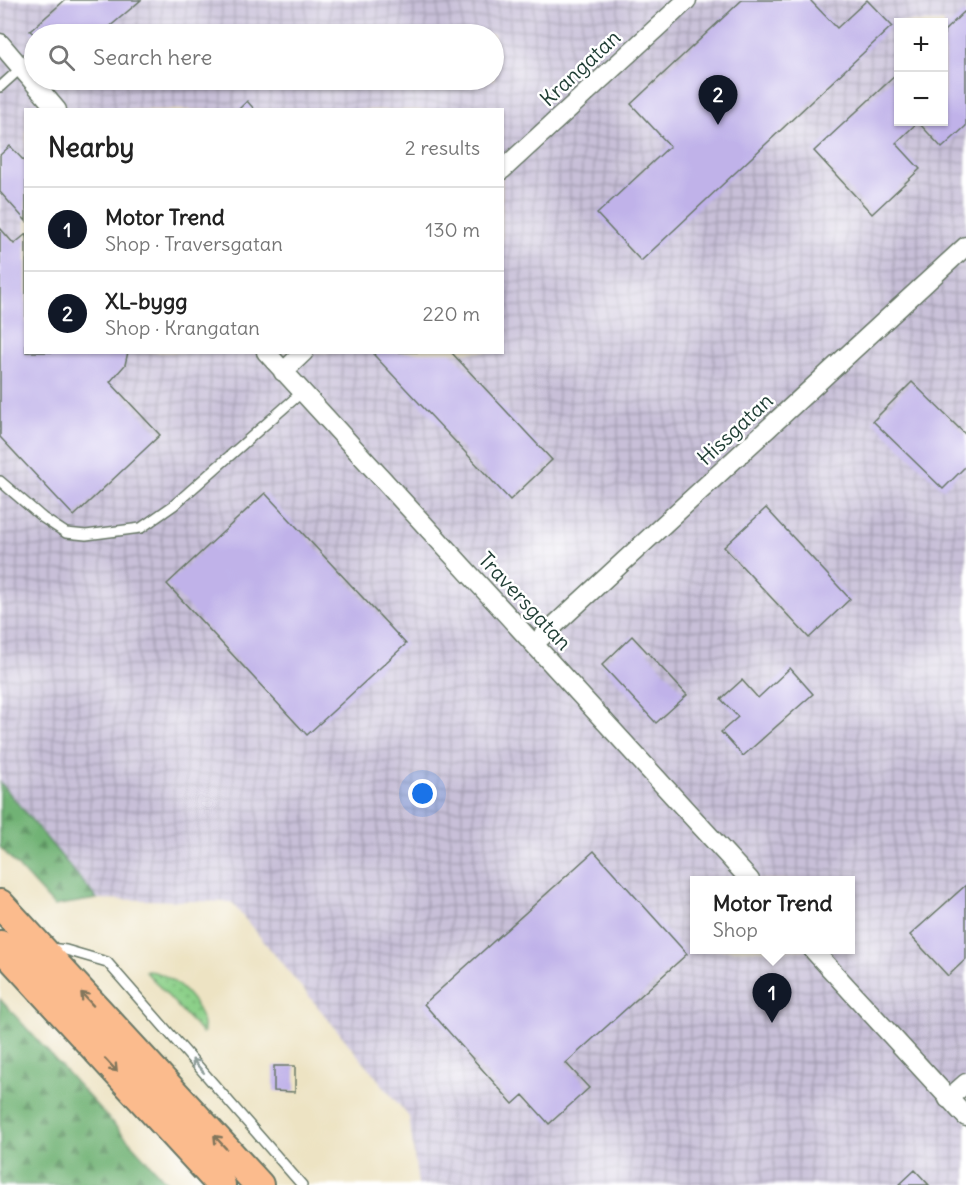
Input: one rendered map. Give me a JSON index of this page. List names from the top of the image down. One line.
{"streets":{"street":["Krangatan","Hissgatan","Traversgatan"]},"crossings":[["Hissgatan","Traversgatan"]],"page":{"map_buttons":["+","−"],"search":"Search here","pins":["2","1"],"heading":["Nearby","2 results"],"list":[{"mark":"1","name":"Motor Trend","note":"Shop · Traversgatan","value":"130 m"},{"mark":"2","name":"XL-bygg","note":"Shop · Krangatan","value":"220 m"}],"popup":["Motor Trend","Shop"]}}
